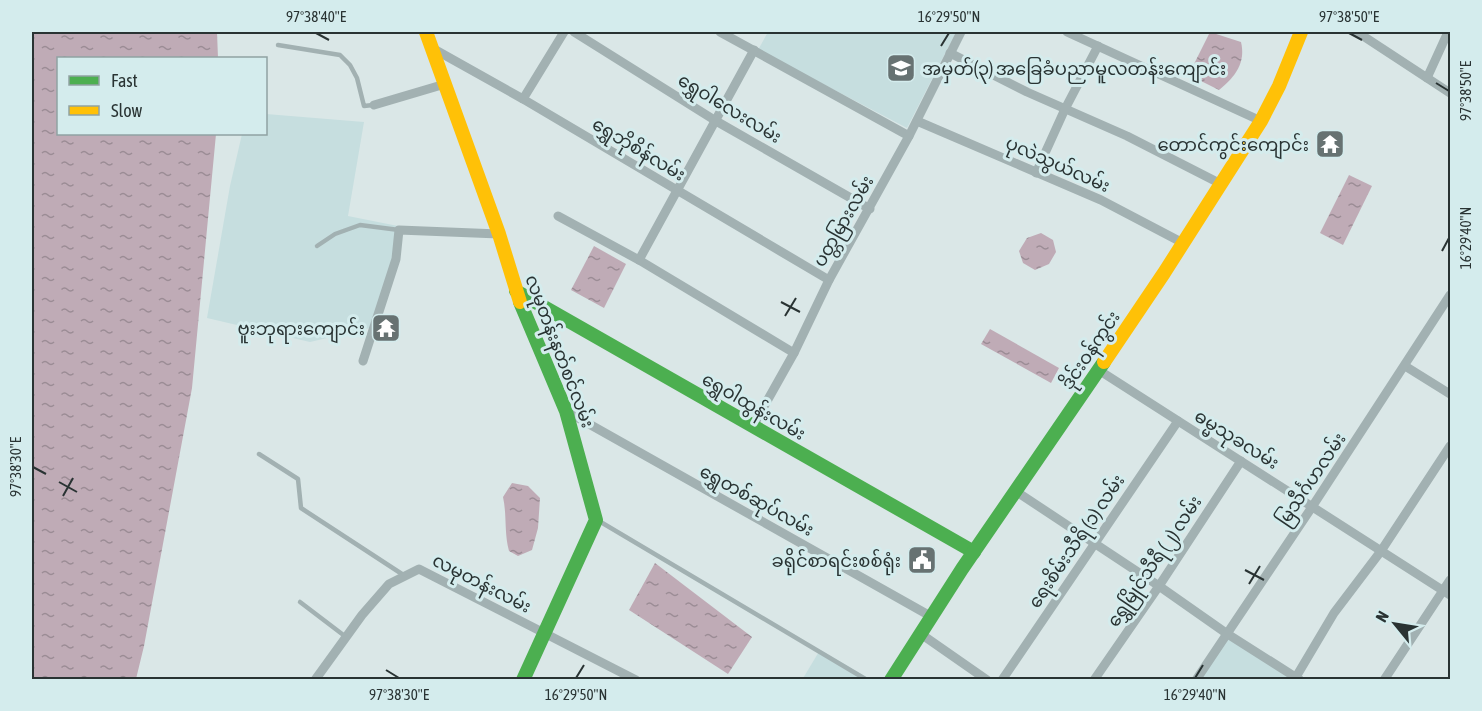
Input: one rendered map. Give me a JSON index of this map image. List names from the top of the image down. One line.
{"streets":{"street":["ရွှေဝါလေးလမ်း","ရွှေဘိုစိန်လမ်း","ပုလဲသွယ်လမ်း","ပတ္တမြားလမ်း","ဒိုင်းဝန်ကွင်း","လမုတန်းနတ်စင်လမ်း","ရွှေဝါထွန်းလမ်း","ဓမ္မသုခလမ်း","မြသီင်္ဂဟလမ်း","ရွှေတစ်ဆုပ်လမ်း","ရေးစိမ်းသီရိ (၁) လမ်း","ရွှေမြိုင်သီရီ (၂) လမ်း","လမုတန်းလမ်း"]},"crossings":[["ရွှေဝါလေးလမ်း","ပတ္တမြားလမ်း"],["ရွှေဘိုစိန်လမ်း","ပတ္တမြားလမ်း"],["ရွှေဘိုစိန်လမ်း","လမုတန်းနတ်စင်လမ်း"],["ပုလဲသွယ်လမ်း","ပတ္တမြားလမ်း"],["ပုလဲသွယ်လမ်း","ဒိုင်းဝန်ကွင်း"],["ပတ္တမြားလမ်း","ရွှေဝါထွန်းလမ်း"],["ဒိုင်းဝန်ကွင်း","ရွှေဝါထွန်းလမ်း"],["ဒိုင်းဝန်ကွင်း","ဓမ္မသုခလမ်း"],["ဒိုင်းဝန်ကွင်း","ရွှေတစ်ဆုပ်လမ်း"],["လမုတန်းနတ်စင်လမ်း","ရွှေဝါထွန်းလမ်း"],["လမုတန်းနတ်စင်လမ်း","ရွှေတစ်ဆုပ်လမ်း"],["ဓမ္မသုခလမ်း","မြသီင်္ဂဟလမ်း"],["ဓမ္မသုခလမ်း","ရေးစိမ်းသီရိ (၁) လမ်း"],["ဓမ္မသုခလမ်း","ရွှေမြိုင်သီရီ (၂) လမ်း"]],"places":{"school or university":["အမှတ်(၃) အခြေခံပညာမူလတန်းကျောင်း"],"temple":["တောင်ကွင်းကျောင်း","ဗူးဘုရားကျောင်း"],"public building":["ခရိုင်စာရင်းစစ်ရုံး"]},"legend":["Fast","Slow"],"north":"top left","coordinates":["97°38'40\"E","16°29'50\"N","97°38'50\"E","16°29'40\"N","97°38'30\"E"]}
